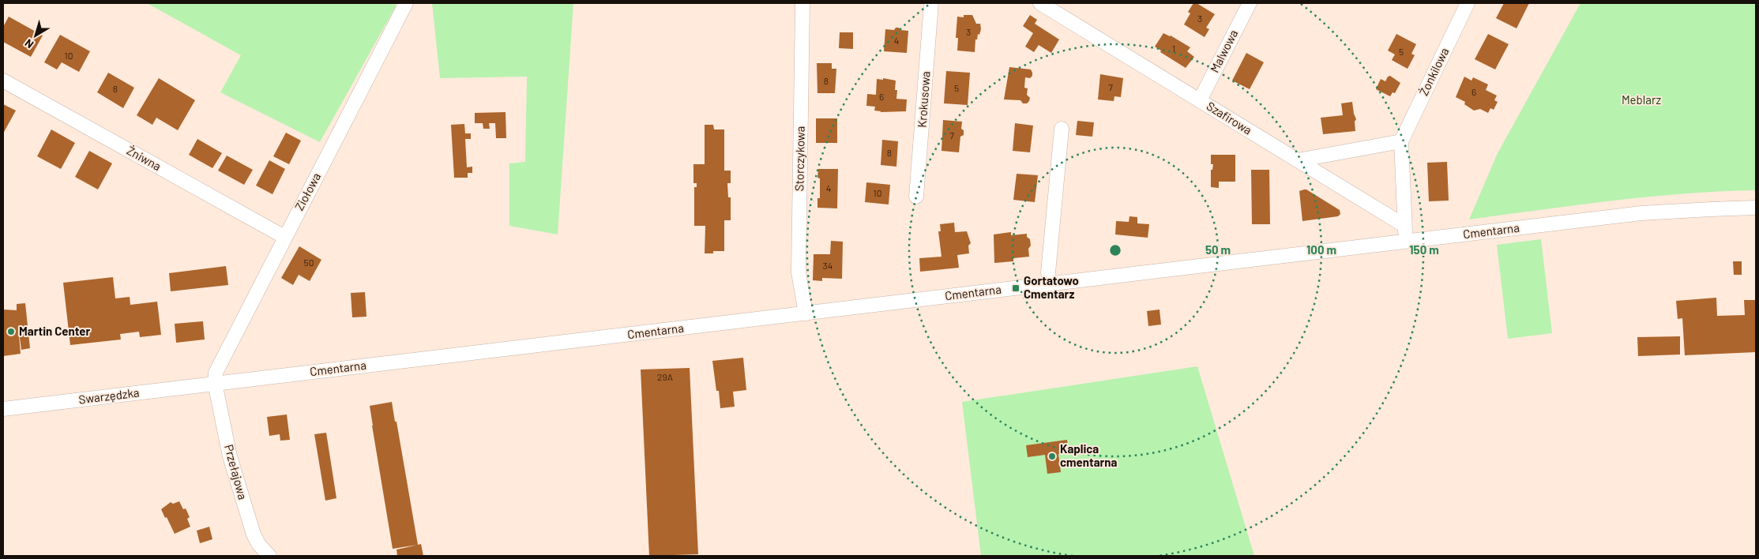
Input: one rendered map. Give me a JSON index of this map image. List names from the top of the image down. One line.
{"streets":{"street":["Malwowa","Żonkilowa","Krokusowa","Szafirowa","Żniwna","Storczykowa","Ziołowa","Cmentarna","Swarzędzka","Przełajowa"]},"crossings":[["Malwowa","Szafirowa"],["Żonkilowa","Szafirowa"],["Żniwna","Ziołowa"],["Storczykowa","Cmentarna"],["Ziołowa","Cmentarna"],["Ziołowa","Swarzędzka"],["Ziołowa","Przełajowa"],["Cmentarna","Swarzędzka"],["Cmentarna","Przełajowa"],["Swarzędzka","Przełajowa"]],"parks":["Meblarz"],"places":{"transit":["Gortatowo Cmentarz"],"other":["Martin Center","Kaplica cmentarna"]},"house_numbers":["3","3","4","1","5","10","8","7","5","8","6","6","7","8","4","10","50","34","29A"],"north":"bottom left","rings":["50 m","100 m","150 m"]}
